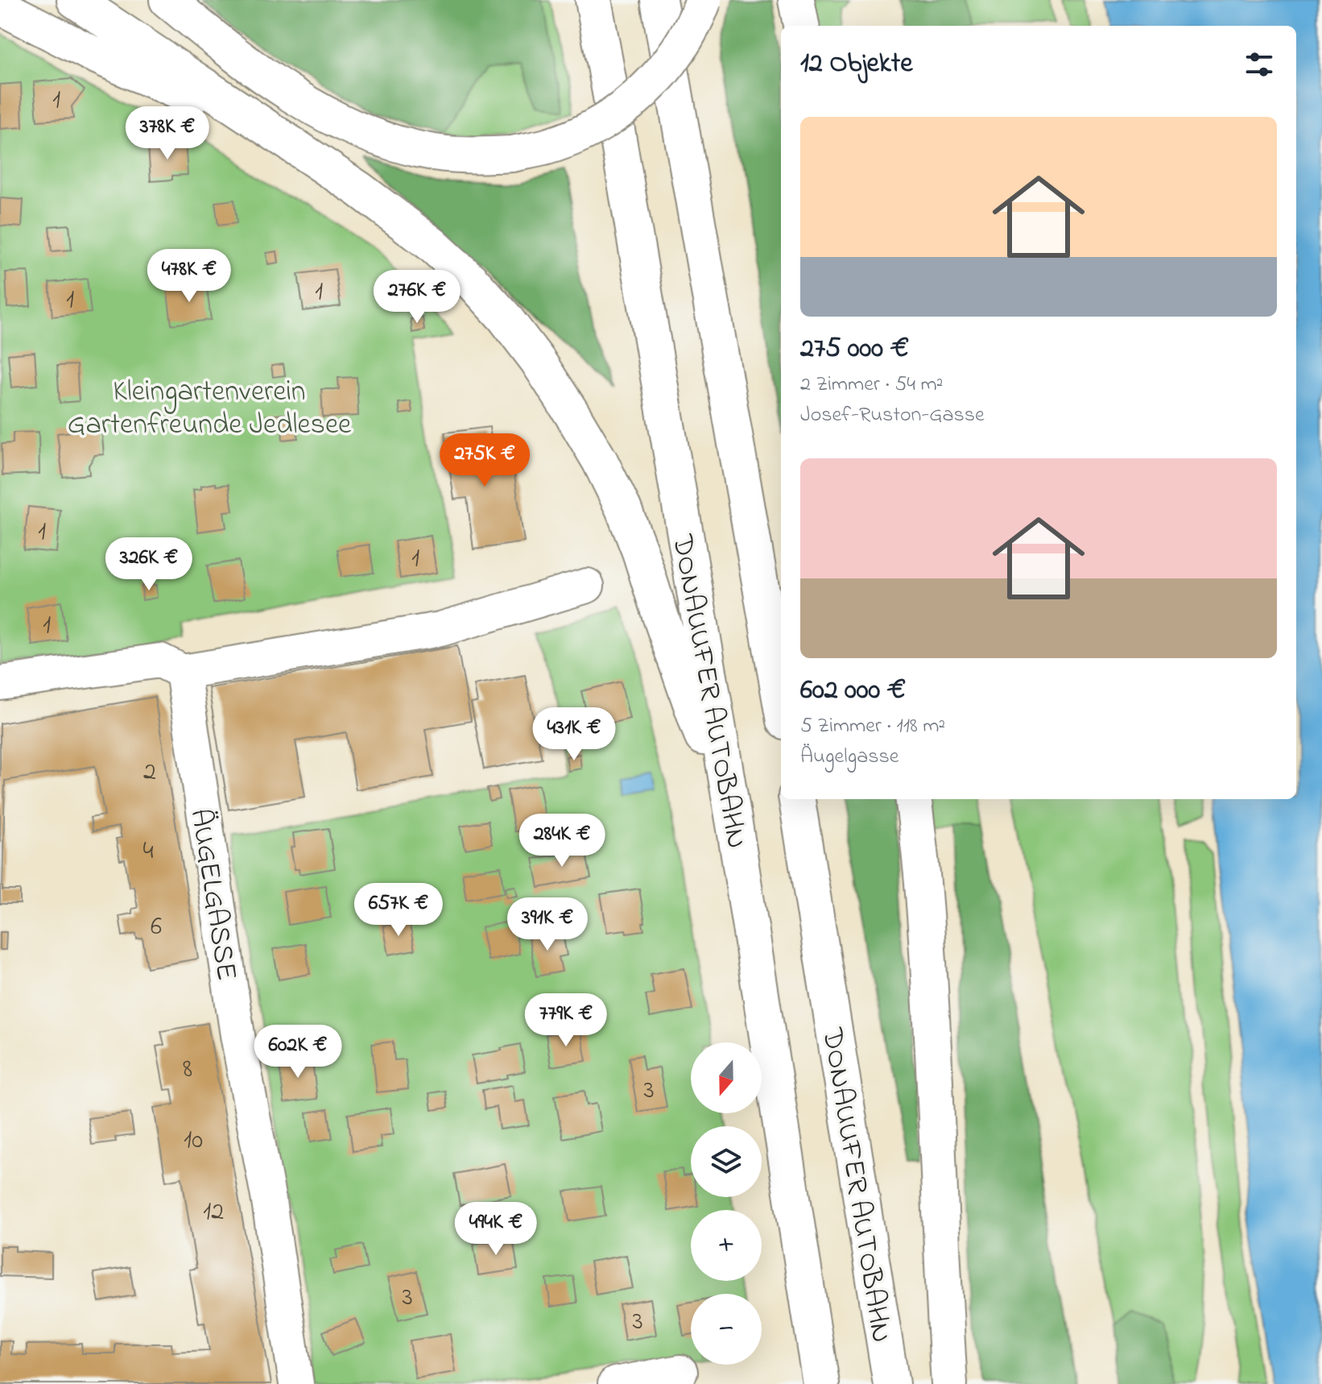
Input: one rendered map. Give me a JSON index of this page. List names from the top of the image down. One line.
{"streets":{"highway":["DONAUUFER AUTOBAHN"],"street":["ÄUGELGASSE"]},"parks":["Kleingartenverein Gartenfreunde Jedlesee"],"house_numbers":["1","1","1","1","1","1","2","4","6","8","3","10","12","3","3"],"north":"bottom","page":{"heading":"12 Objekte","list":[{"name":"275 000 €","note":"2 Zimmer · 54 m² · Josef-Ruston-Gasse"},{"name":"602 000 €","note":"5 Zimmer · 118 m² · Äugelgasse"}],"price":["378K €","478K €","276K €","275K €","326K €","431K €","284K €","657K €","391K €","779K €","602K €","494K €"],"map_buttons":["+","−"]}}
